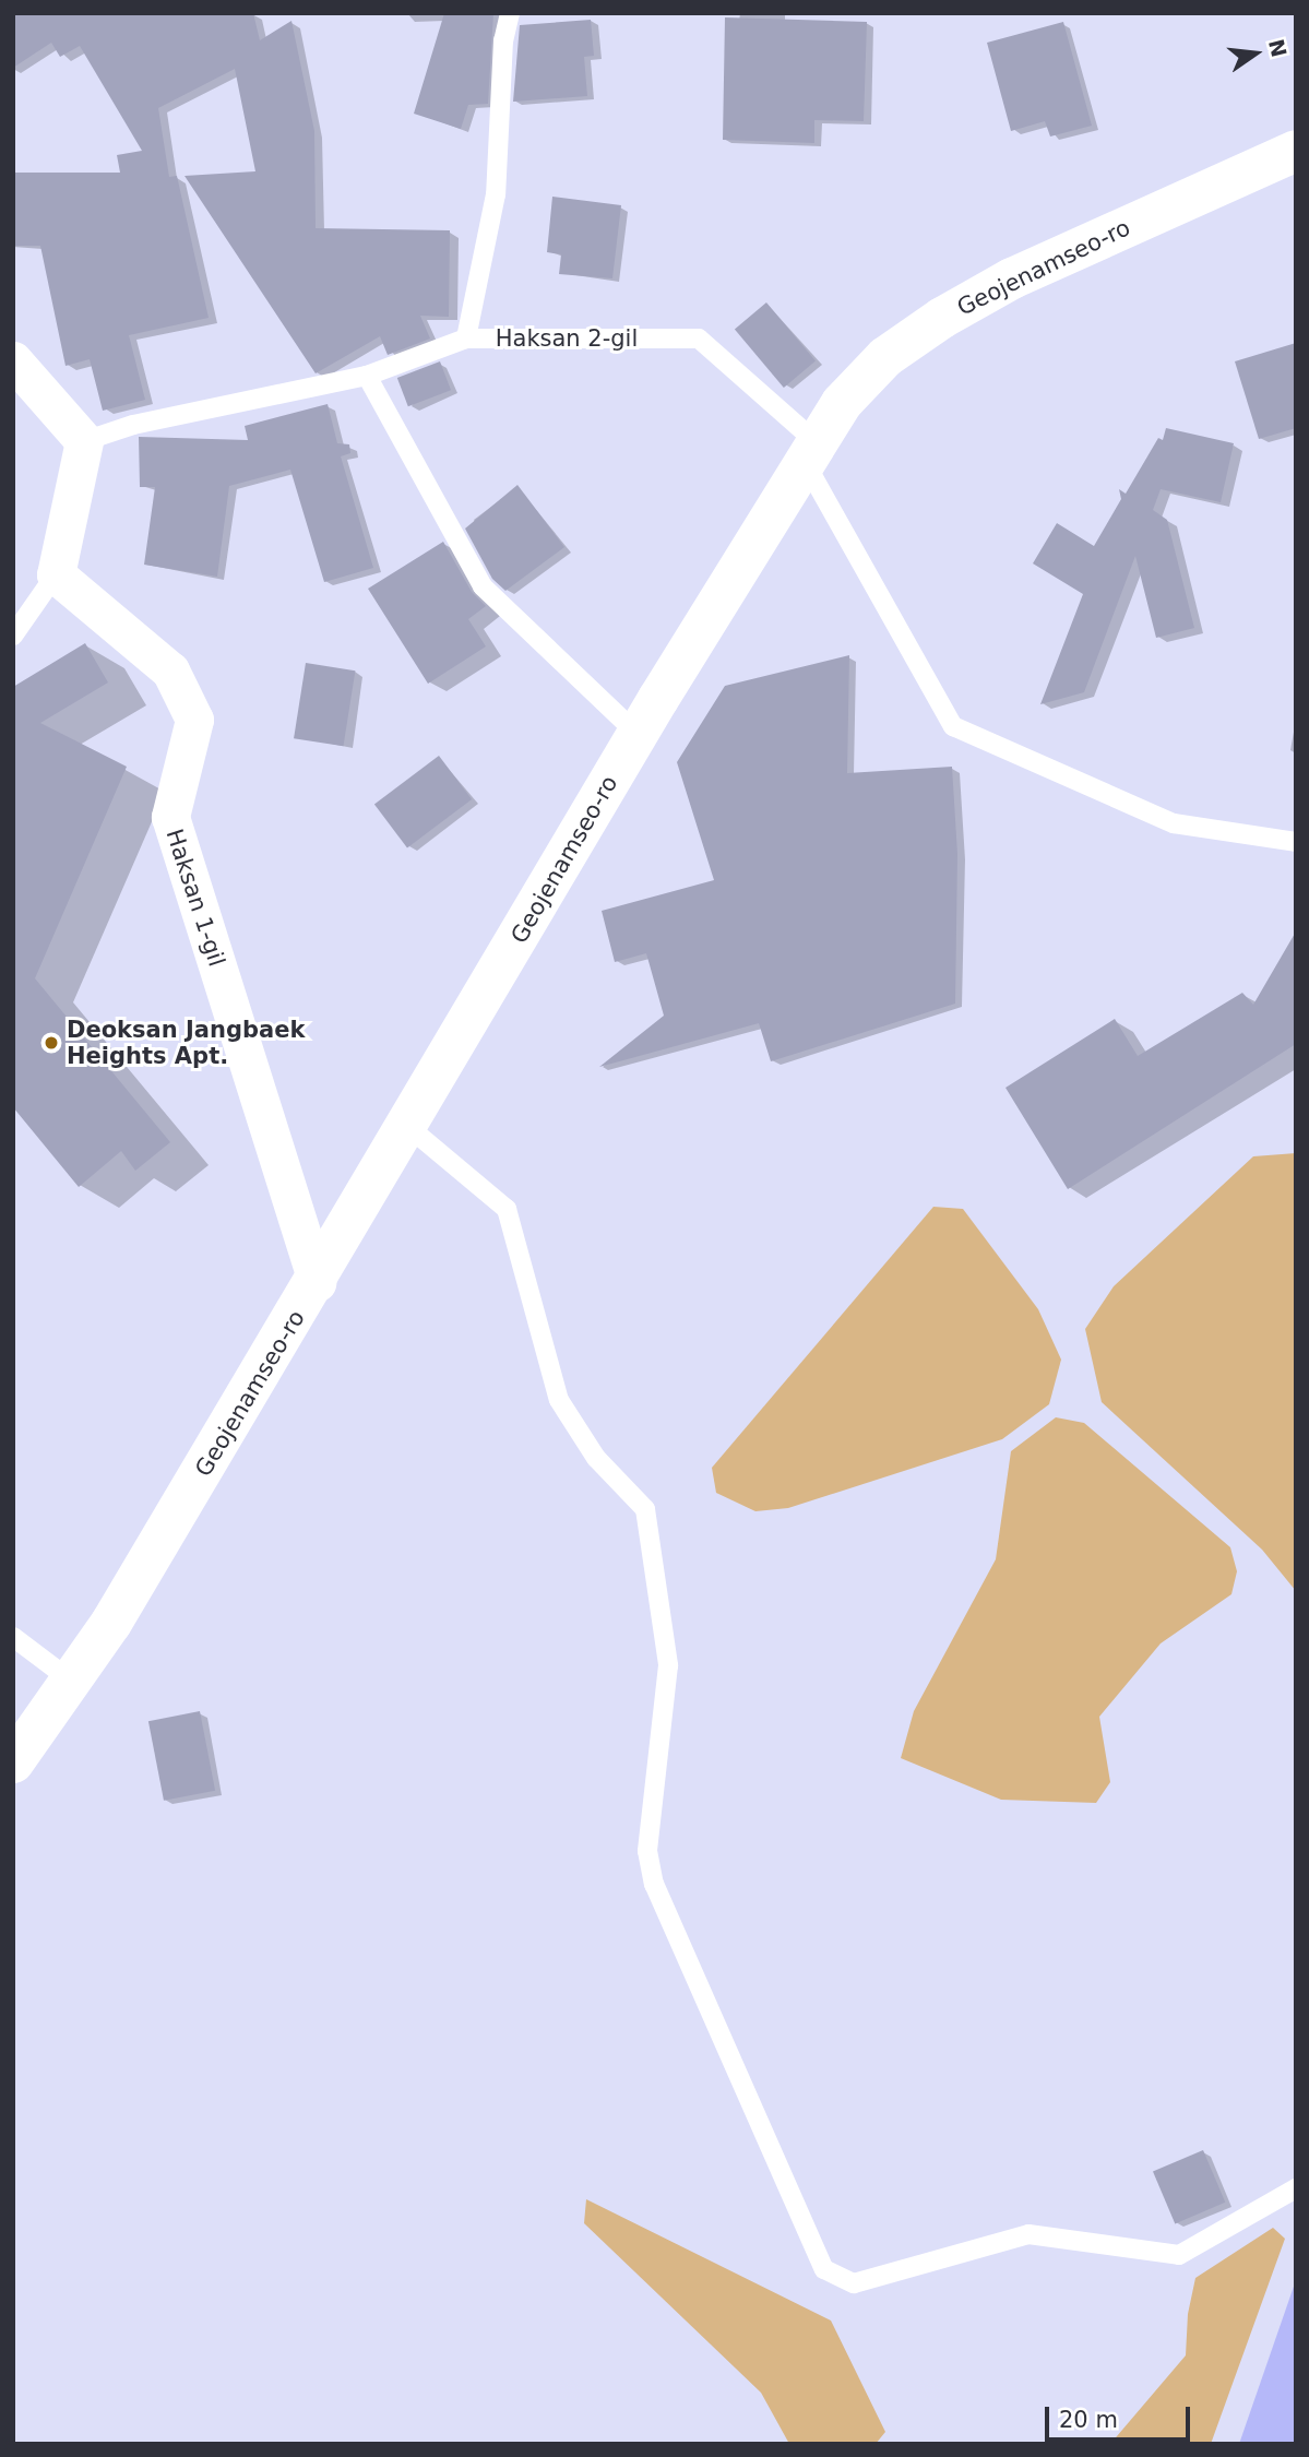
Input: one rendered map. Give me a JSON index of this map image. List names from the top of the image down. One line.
{"streets":{"main road":["Geojenamseo-ro"],"street":["Haksan 1-gil"],"lane":["Haksan 2-gil"]},"crossings":[["Geojenamseo-ro","Haksan 2-gil"],["Geojenamseo-ro","Haksan 1-gil"]],"places":["Deoksan Jangbaek Heights Apt."],"scale_bar":"20 m","north":"right"}
